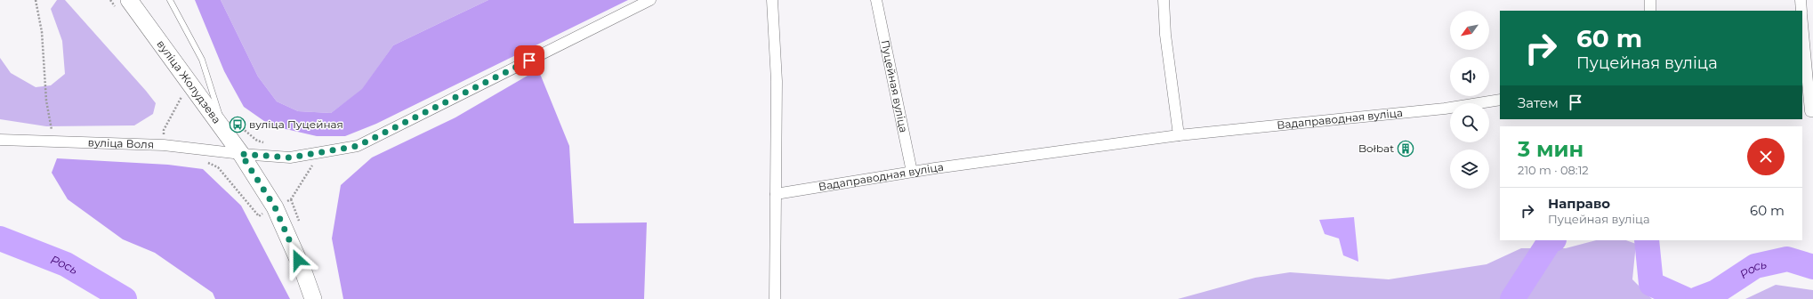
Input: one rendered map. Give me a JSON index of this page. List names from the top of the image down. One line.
{"streets":{"main road":["вуліца Жолудзева"],"street":["Пуцейная вуліца","Вадаправодная вуліца","вуліца Воля"]},"crossings":[["вуліца Жолудзева","вуліца Воля"],["Пуцейная вуліца","Вадаправодная вуліца"]],"water":["Рось"],"places":{"bus stop":["вуліца Пуцейная"],"building":["Bołbat"]},"north":"bottom left","page":{"turn":["60 m","Пуцейная вуліца"],"then":"Затем","heading":["3 мин","210 m · 08:12"],"list":[{"name":"Направо","note":"Пуцейная вуліца","value":"60 m"}]}}
